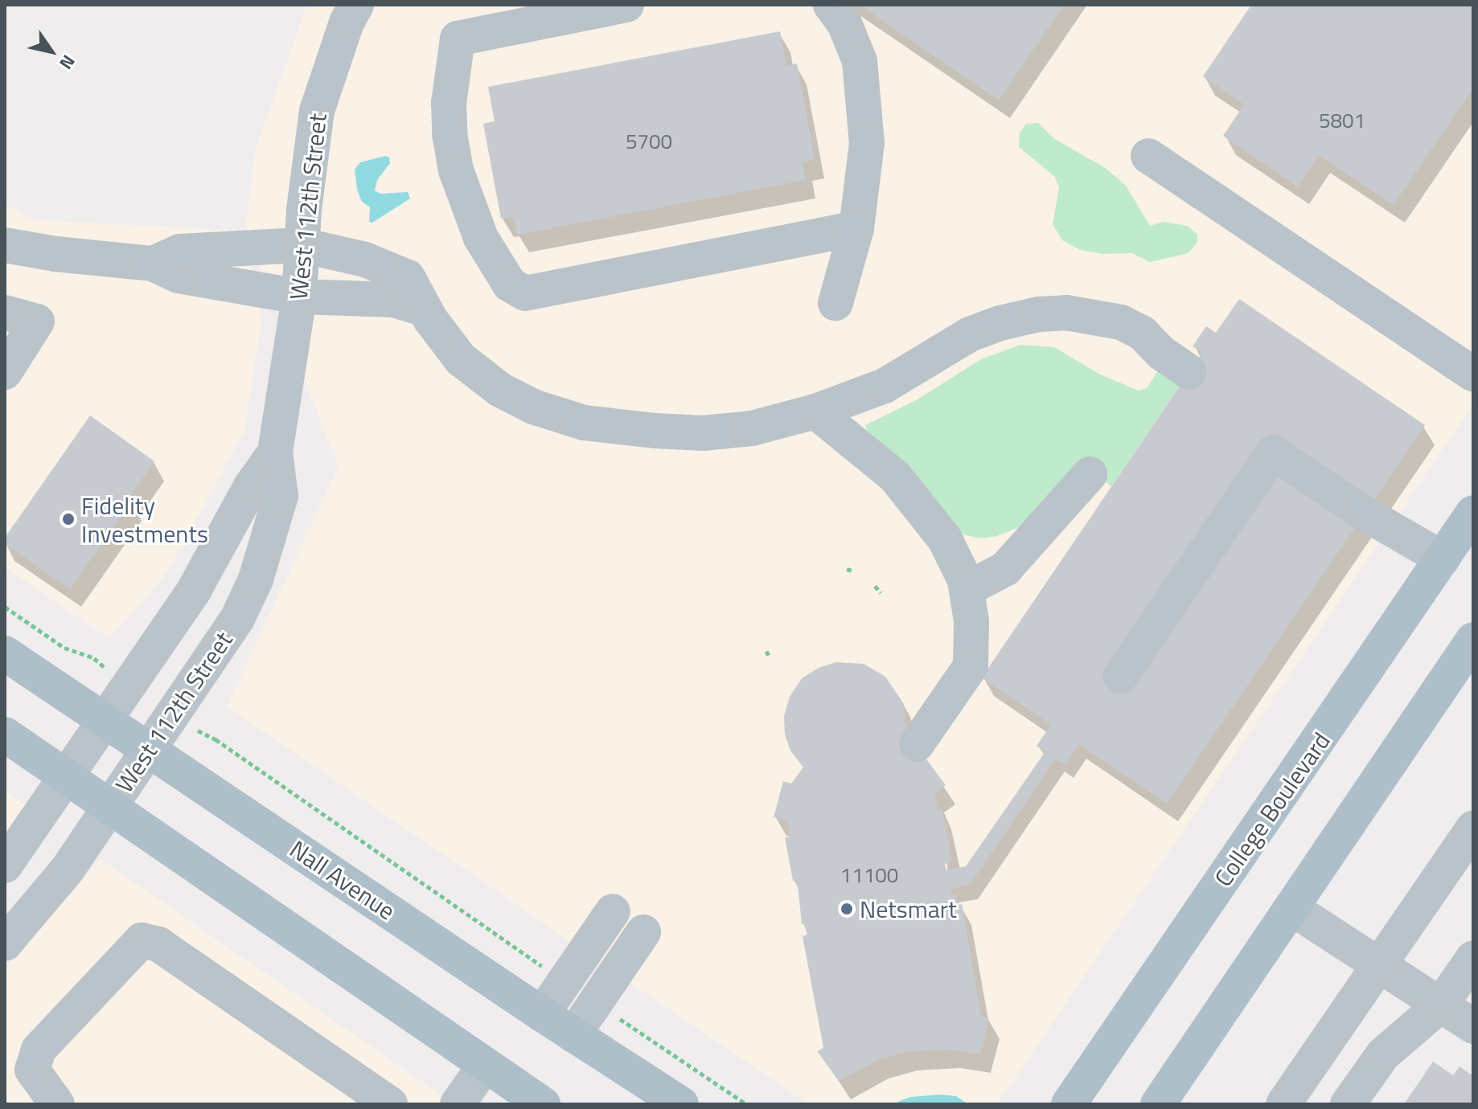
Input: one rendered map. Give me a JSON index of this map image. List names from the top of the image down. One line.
{"streets":{"main road":["College Boulevard","Nall Avenue"],"street":["West 112th Street"]},"crossings":[["West 112th Street","Nall Avenue"]],"places":["Fidelity Investments","Netsmart"],"house_numbers":["5801","5700","11100"],"north":"bottom right"}
